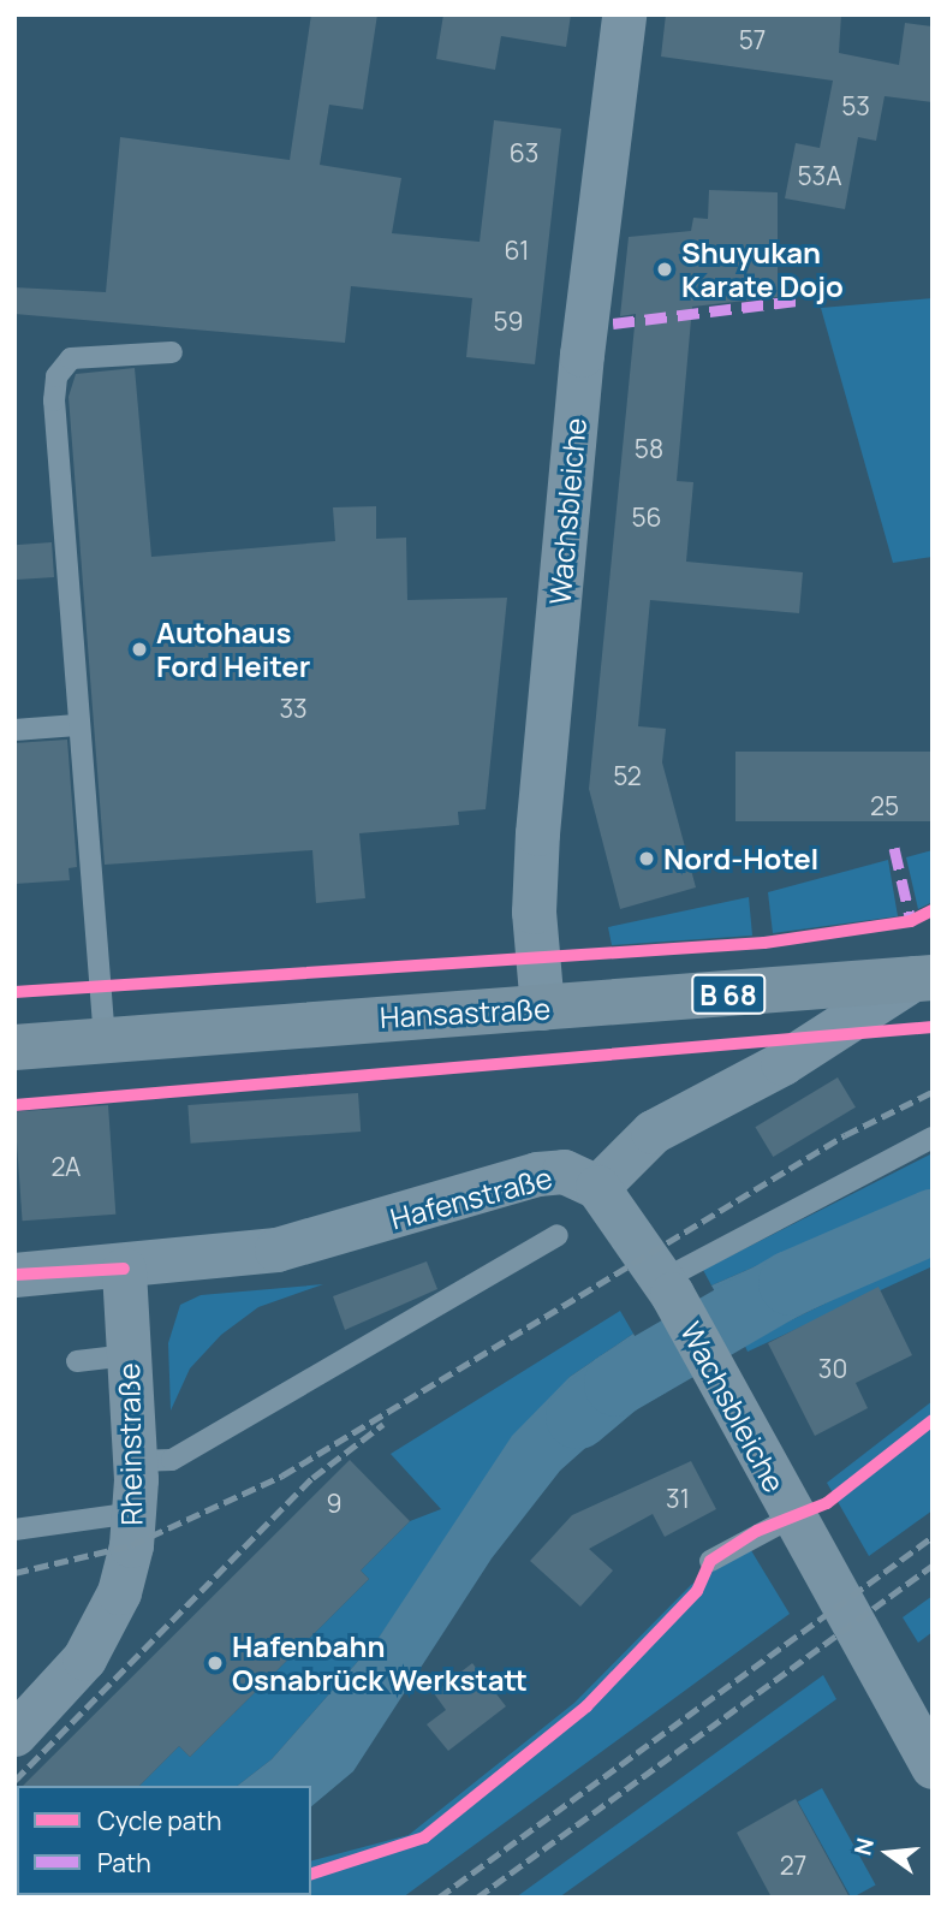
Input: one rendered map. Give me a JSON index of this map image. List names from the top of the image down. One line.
{"streets":{"main road":["B 68","Hansastraße"],"street":["Wachsbleiche","Hafenstraße","Rheinstraße"]},"crossings":[["Wachsbleiche","Hansastraße"],["Wachsbleiche","Hafenstraße"],["Hansastraße","Hafenstraße"],["Hafenstraße","Rheinstraße"]],"places":["Shuyukan Karate Dojo","Autohaus Ford Heiter","Nord-Hotel","Hafenbahn Osnabrück Werkstatt"],"house_numbers":["57","53","63","53A","61","59","58","56","33","52","25","2A","30","31","9","27"],"legend":["Cycle path","Path"],"north":"left"}
